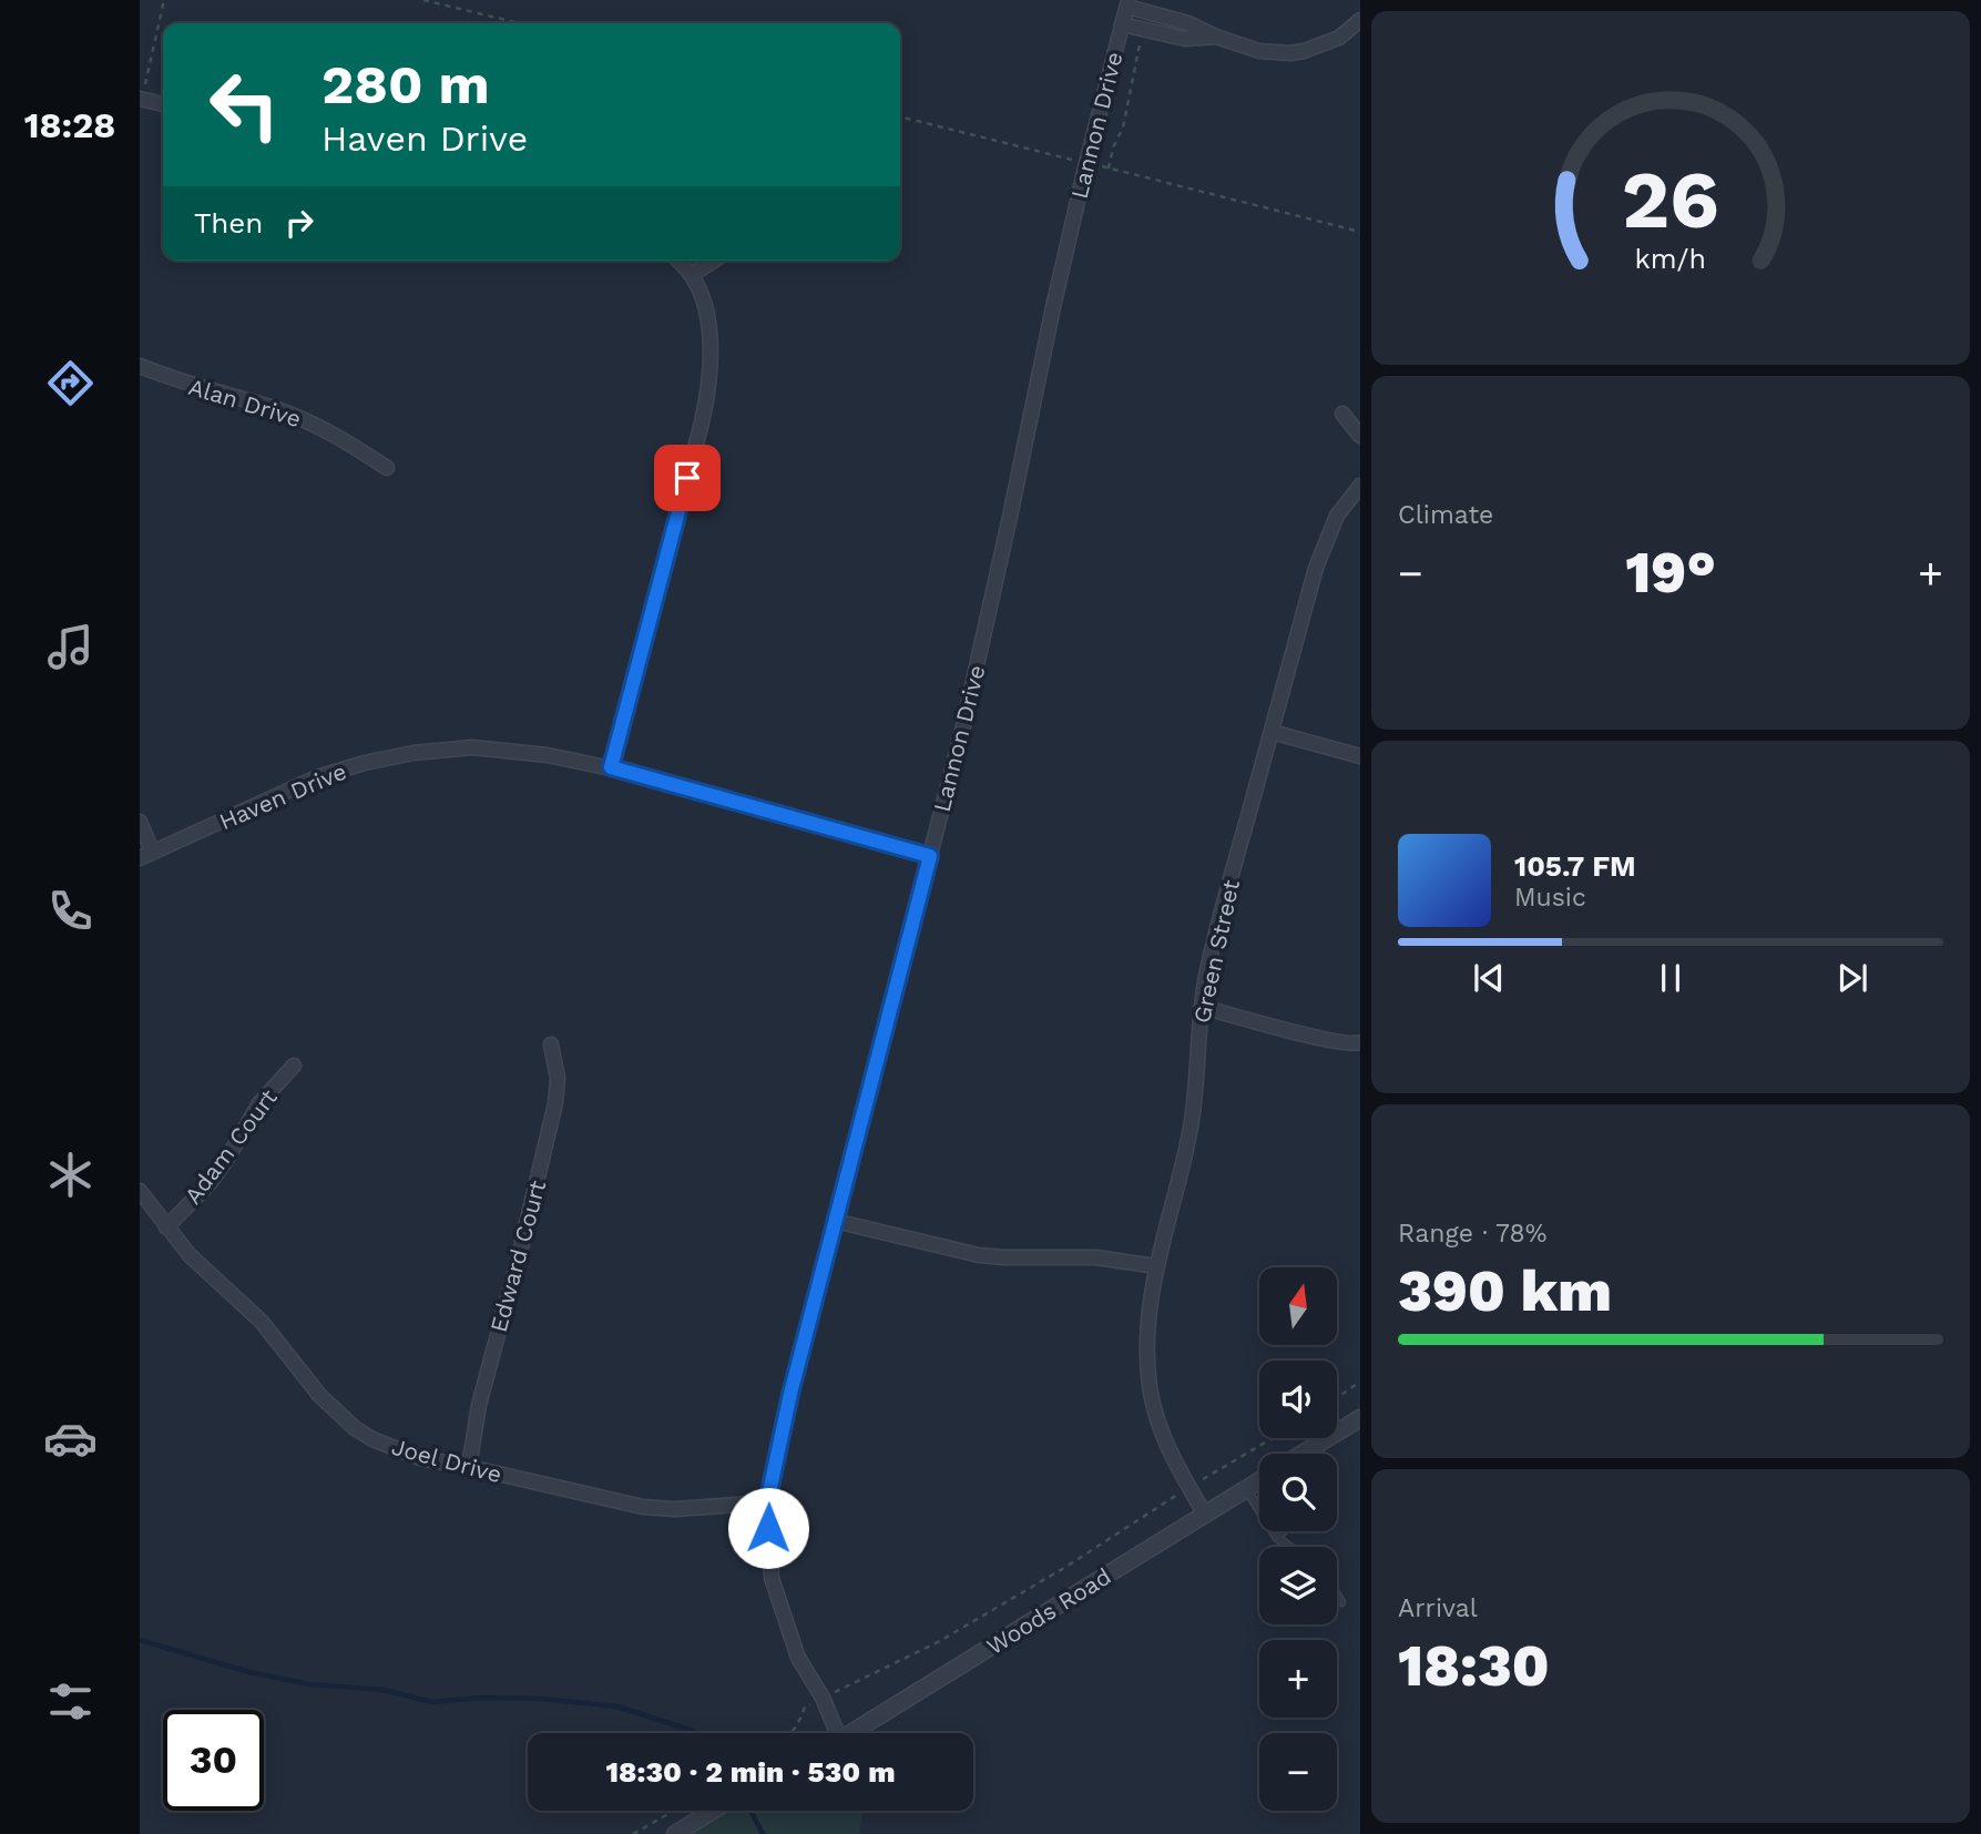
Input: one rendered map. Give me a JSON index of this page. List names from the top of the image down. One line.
{"streets":{"street":["Lannon Drive","Alan Drive","Haven Drive","Green Street","Adam Court","Edward Court","Joel Drive","Woods Road"]},"crossings":[["Lannon Drive","Haven Drive"],["Lannon Drive","Joel Drive"],["Green Street","Woods Road"],["Adam Court","Joel Drive"],["Edward Court","Joel Drive"]],"north":"top","page":{"tabs":"18:28","turn":["280 m","Haven Drive"],"then":"Then","tile":["Climate",["Range · 78%","390 km"],["Arrival","18:30"]],"heat":["−","19°","+"],"song":["105.7 FM","Music"],"map_buttons":["+","−"],"limit":"30","trip":"18:30 · 2 min · 530 m","gauge":["26","km/h"]}}
